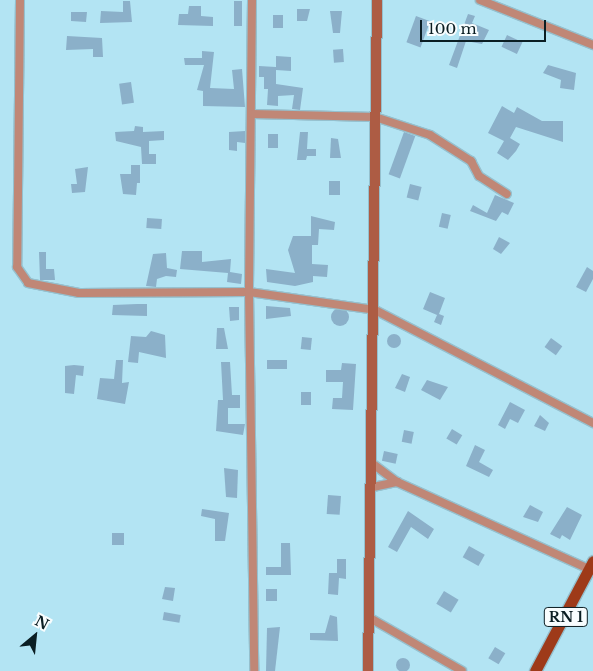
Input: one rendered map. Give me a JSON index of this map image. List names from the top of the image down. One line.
{"streets":{"main road":["RN 1"]},"scale_bar":"100 m","north":"top right"}
